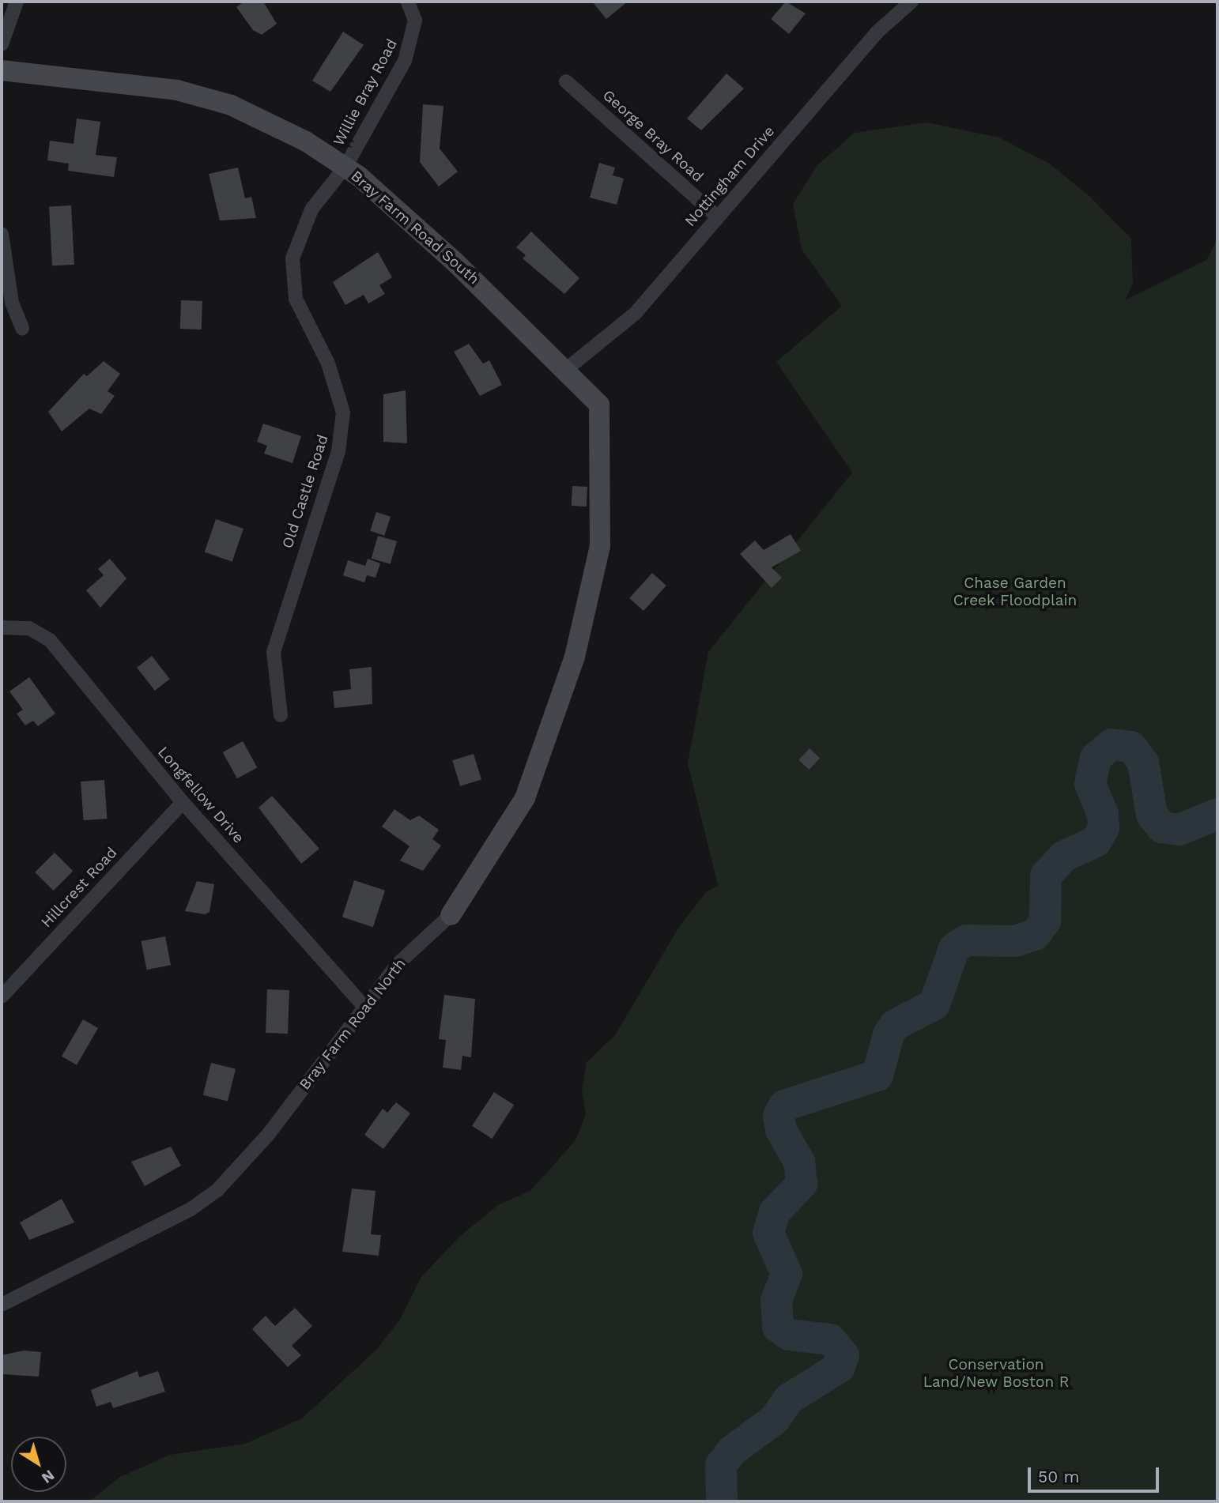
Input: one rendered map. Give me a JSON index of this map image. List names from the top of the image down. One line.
{"streets":{"street":["Willie Bray Road","George Bray Road","Nottingham Drive","Bray Farm Road South","Old Castle Road","Longfellow Drive","Hillcrest Road","Bray Farm Road North"]},"crossings":[["Willie Bray Road","Bray Farm Road South"],["Willie Bray Road","Old Castle Road"],["George Bray Road","Nottingham Drive"],["Nottingham Drive","Bray Farm Road South"],["Bray Farm Road South","Old Castle Road"],["Bray Farm Road South","Bray Farm Road North"],["Longfellow Drive","Hillcrest Road"],["Longfellow Drive","Bray Farm Road North"]],"parks":["Chase Garden Creek Floodplain","Conservation Land/New Boston R"],"scale_bar":"50 m","north":"bottom right"}
